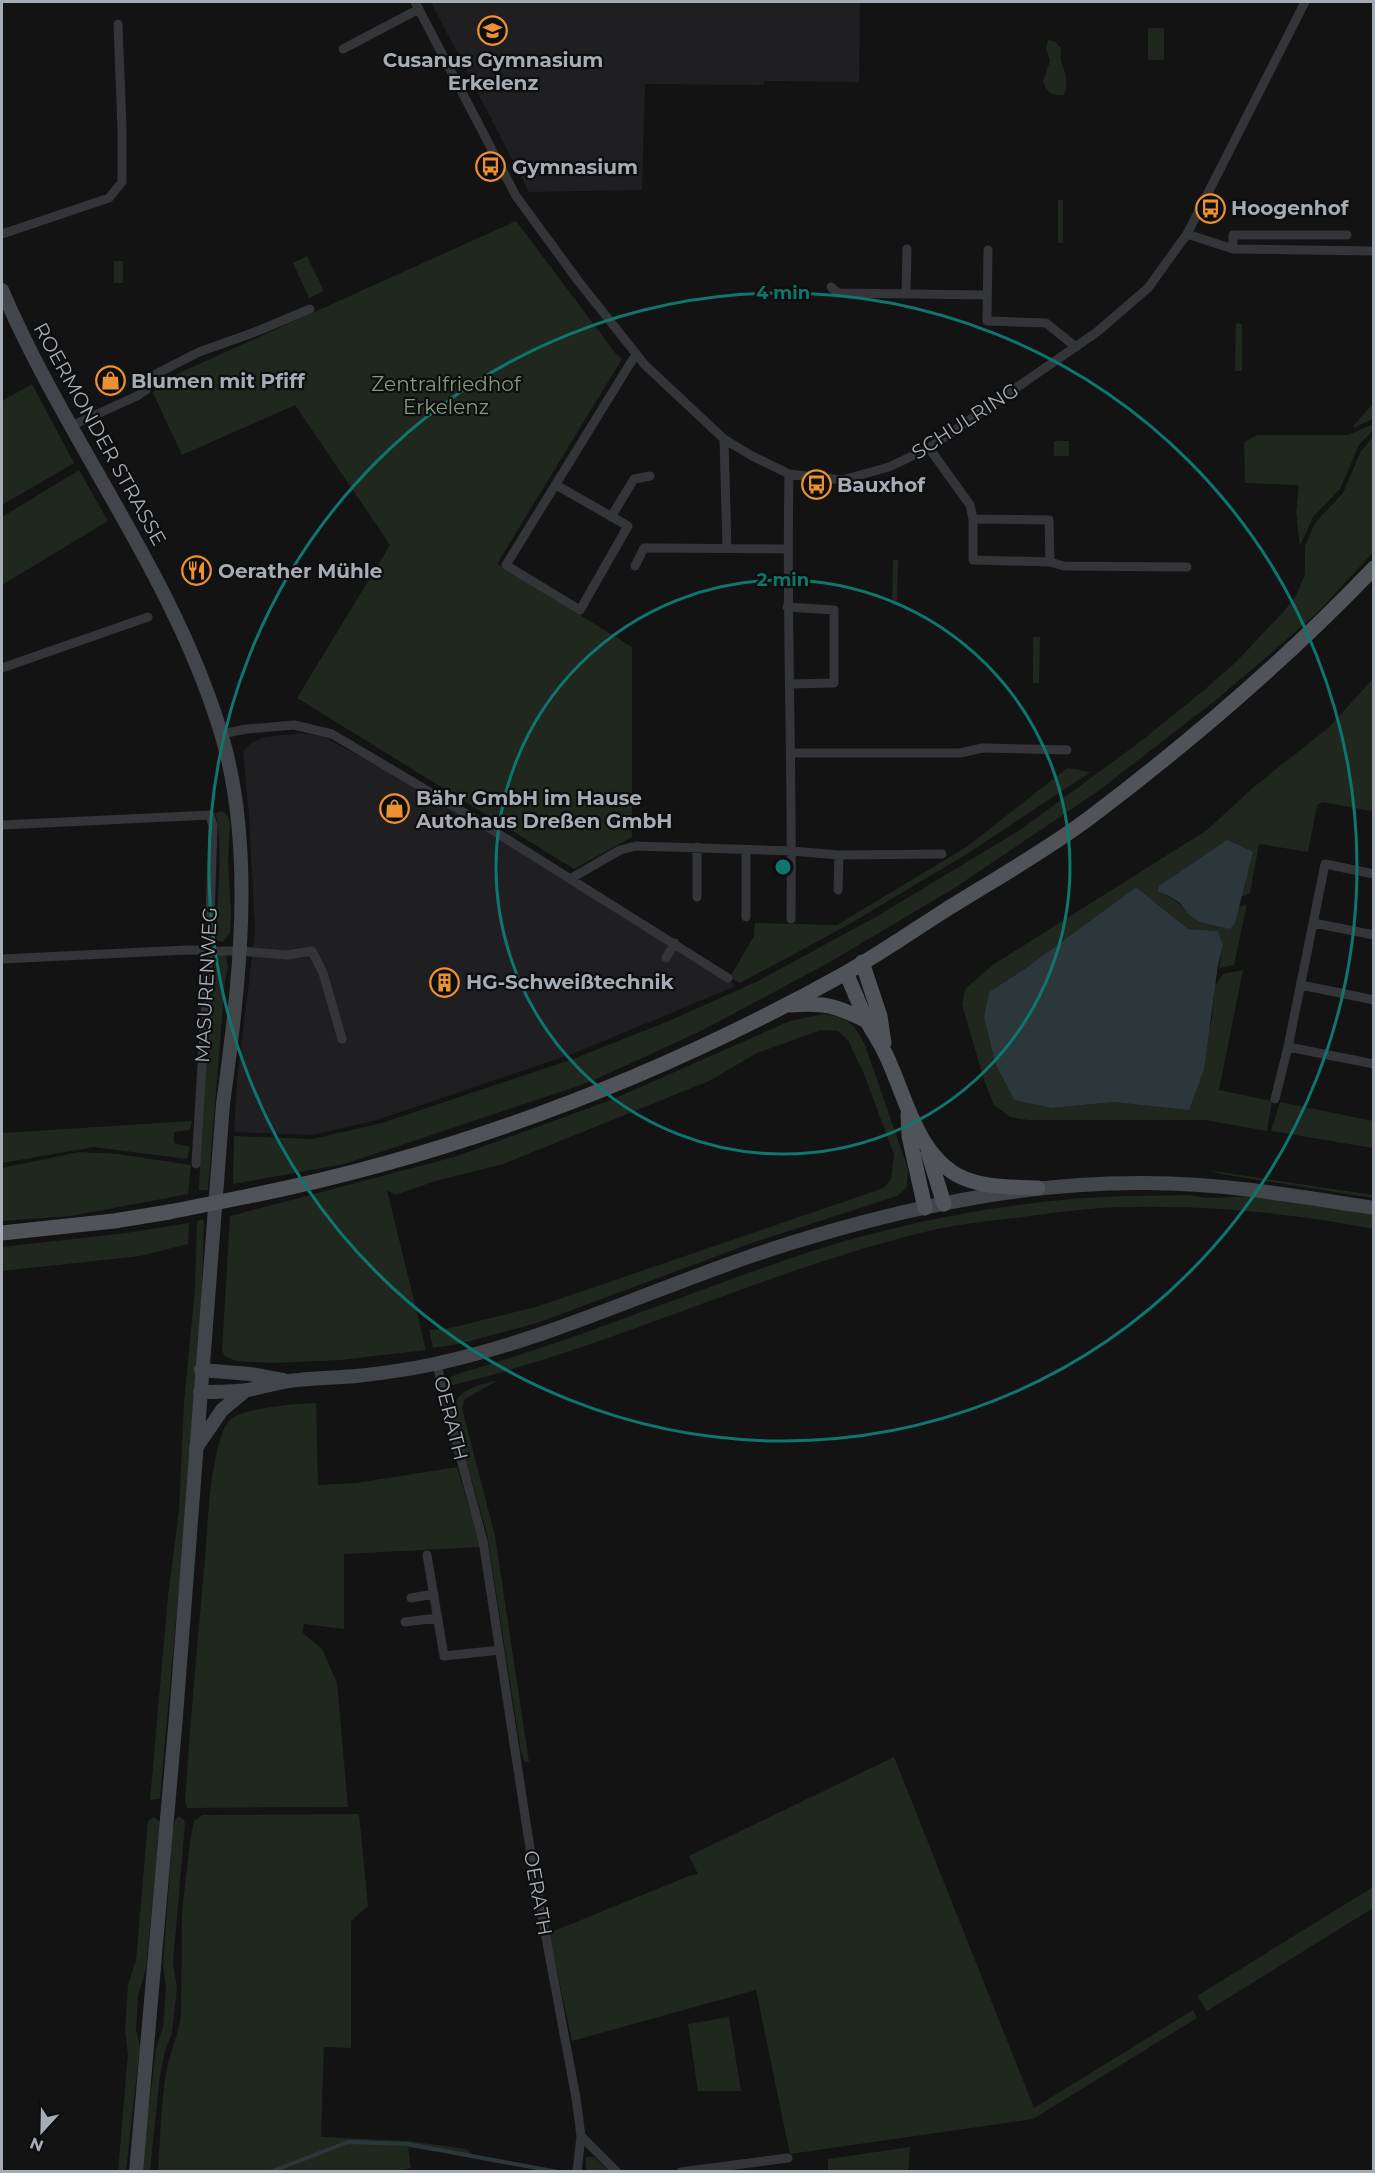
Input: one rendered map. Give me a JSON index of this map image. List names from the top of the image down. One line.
{"streets":{"main road":["ROERMONDER STRASSE"],"street":["SCHULRING","MASURENWEG","OERATH"]},"parks":["Zentralfriedhof Erkelenz"],"places":{"school or university":["Cusanus Gymnasium Erkelenz"],"bus stop":["Gymnasium","Hoogenhof","Bauxhof"],"shop":["Blumen mit Pfiff","Bähr GmbH im Hause Autohaus Dreßen GmbH"],"restaurant":["Oerather Mühle"],"building":["HG-Schweißtechnik"]},"north":"bottom","rings":["4 min","2 min"]}
